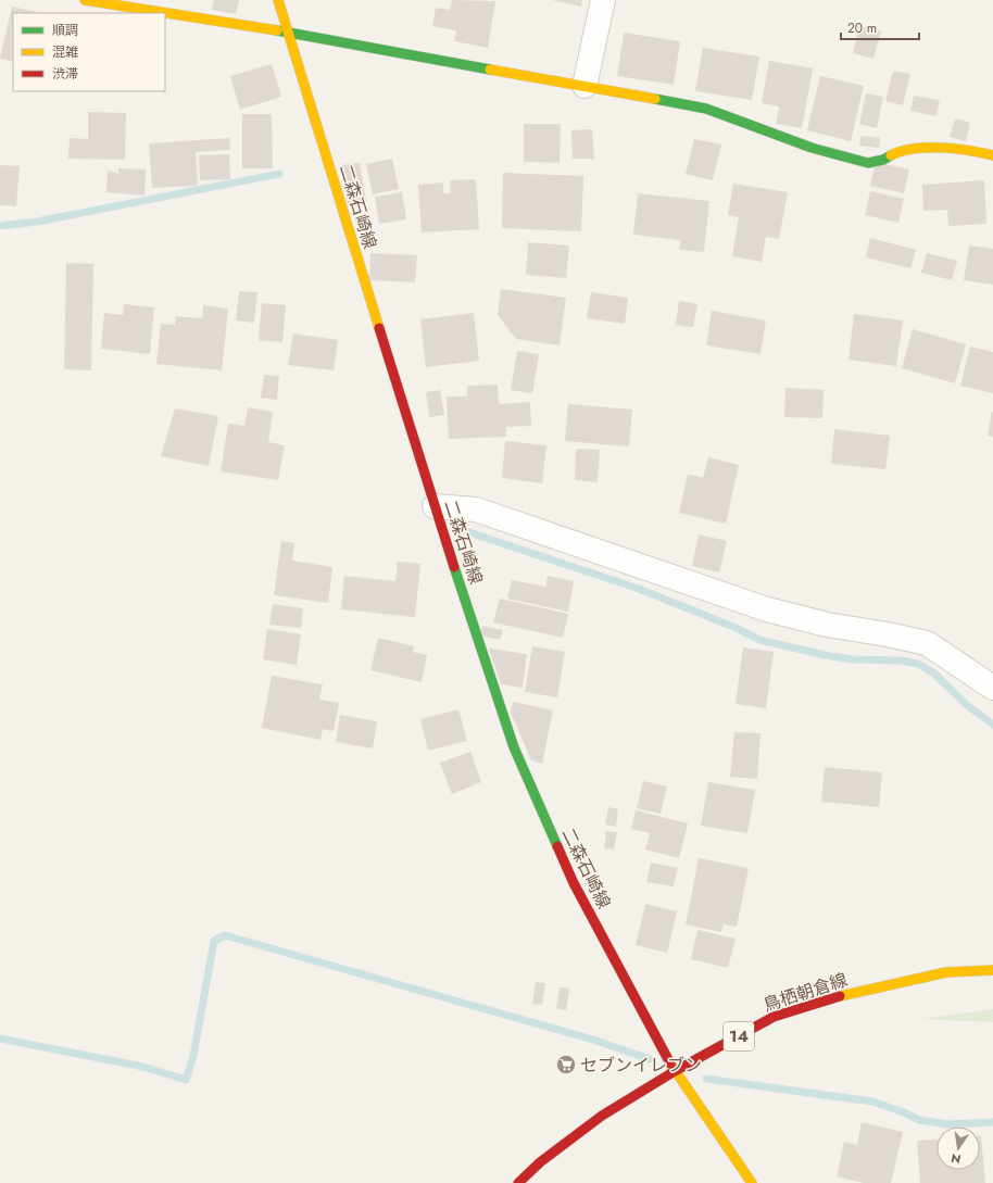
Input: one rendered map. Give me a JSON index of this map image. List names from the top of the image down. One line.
{"streets":{"main road":["二森石崎線","鳥栖朝倉線","14"]},"crossings":[["二森石崎線","鳥栖朝倉線"]],"places":{"supermarket":["セブンイレブン"]},"legend":["順調","混雑","渋滞"],"scale_bar":"20 m","north":"bottom"}
